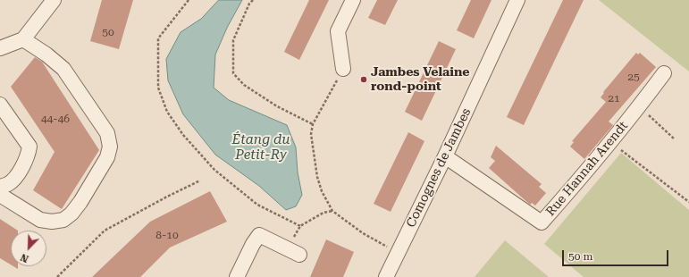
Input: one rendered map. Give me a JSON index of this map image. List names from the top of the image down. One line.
{"streets":{"street":["Comognes de Jambes","Rue Hannah Arendt"]},"crossings":[["Comognes de Jambes","Rue Hannah Arendt"]],"water":["Étang du Petit-Ry"],"places":["Jambes Velaine rond-point"],"house_numbers":["50","25","21","44-46","8-10"],"scale_bar":"50 m","north":"bottom left"}
